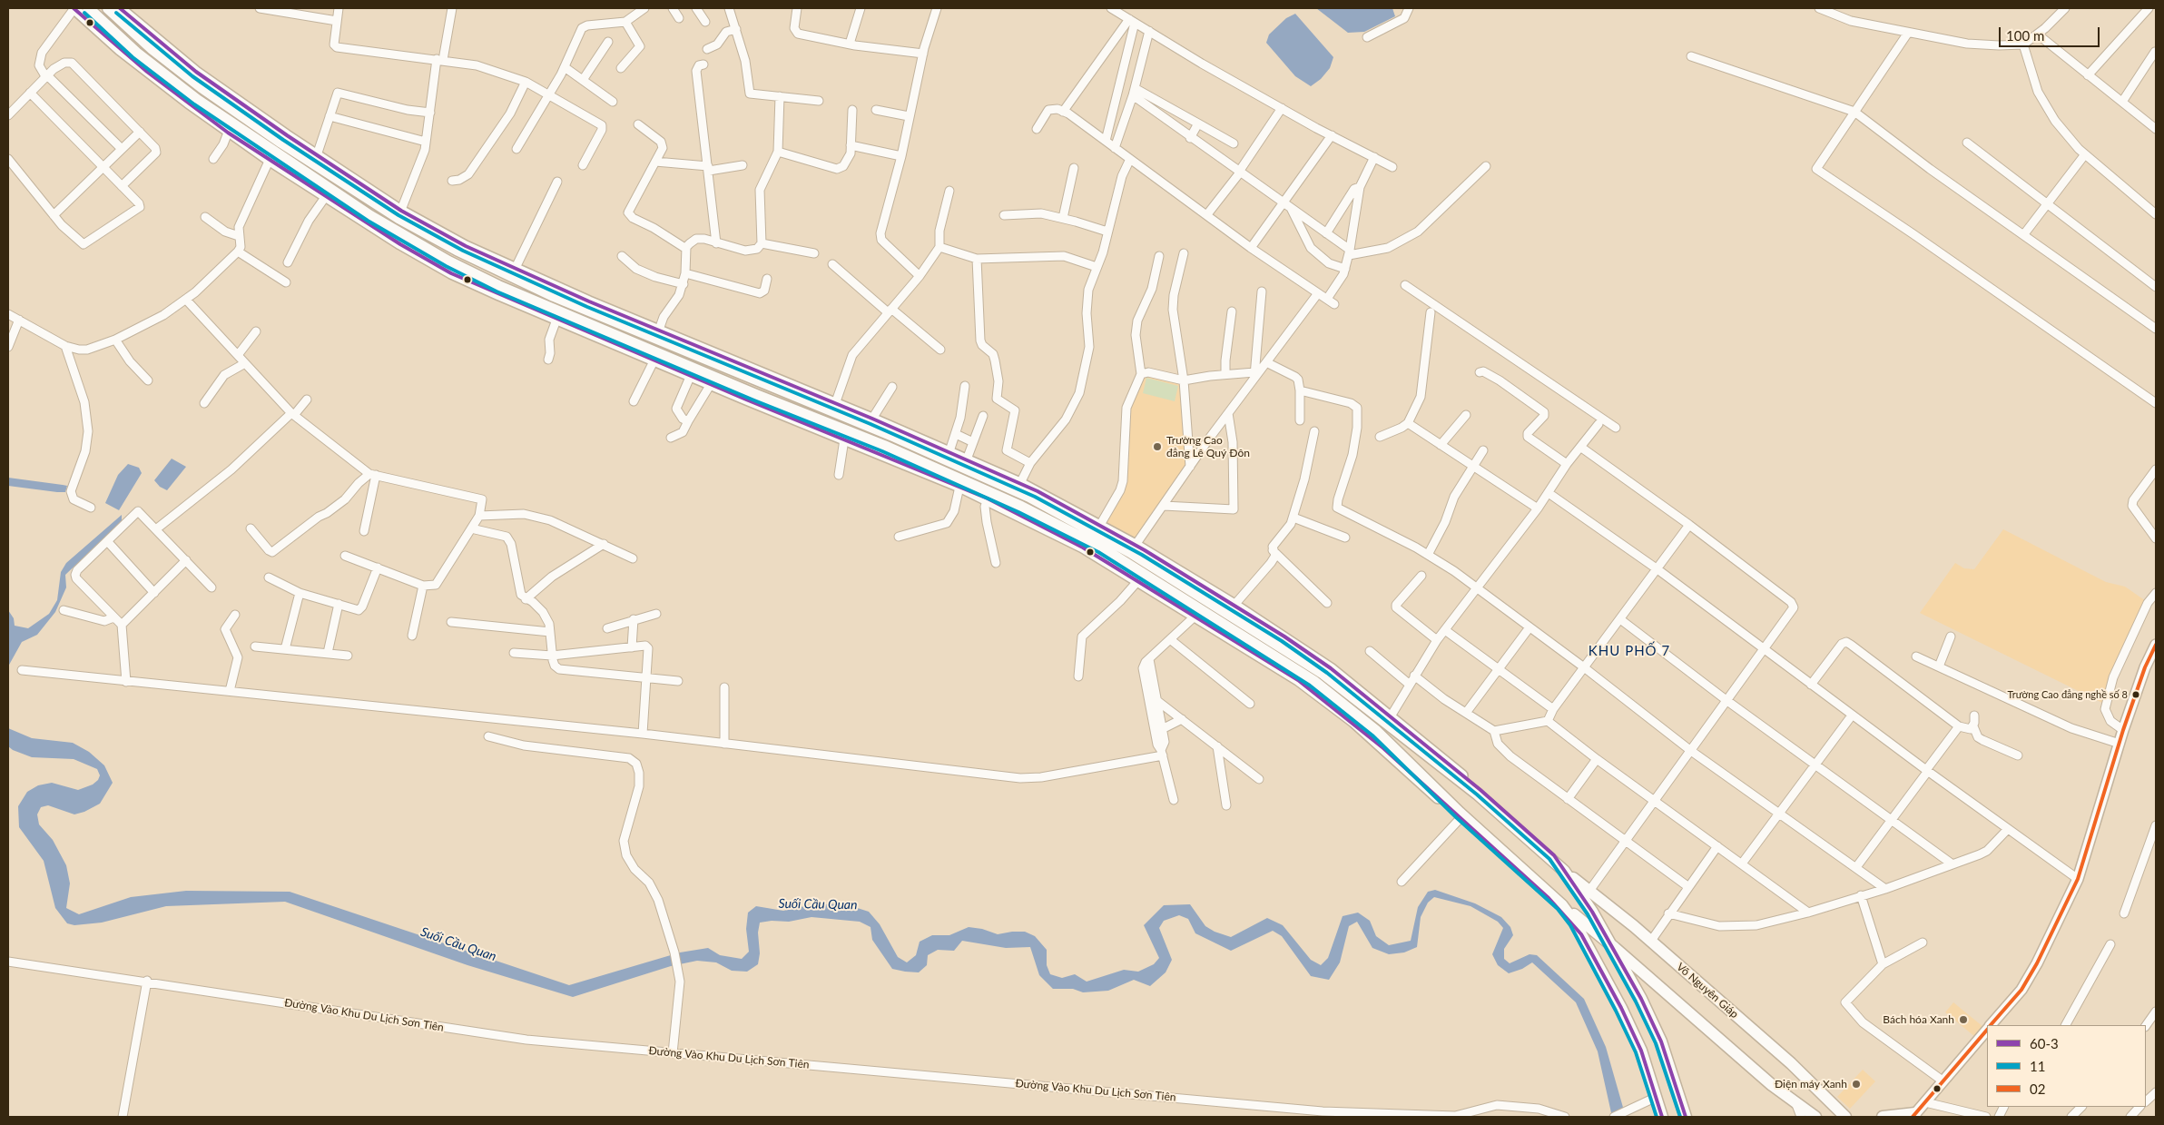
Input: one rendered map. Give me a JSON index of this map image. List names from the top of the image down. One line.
{"streets":{"highway":["Võ Nguyên Giáp"],"street":["Đường Vào Khu Du Lịch Sơn Tiên"]},"districts":["KHU PHỐ 7"],"water":["Suối Cầu Quan"],"places":["Trường Cao đẳng Lê Quý Đôn","Trường Cao đẳng nghề số 8","Bách hóa Xanh","Điện máy Xanh"],"lines":["transit line 60-3","transit line 11","transit line 02"],"legend":["60-3","11","02"],"scale_bar":"100 m"}
